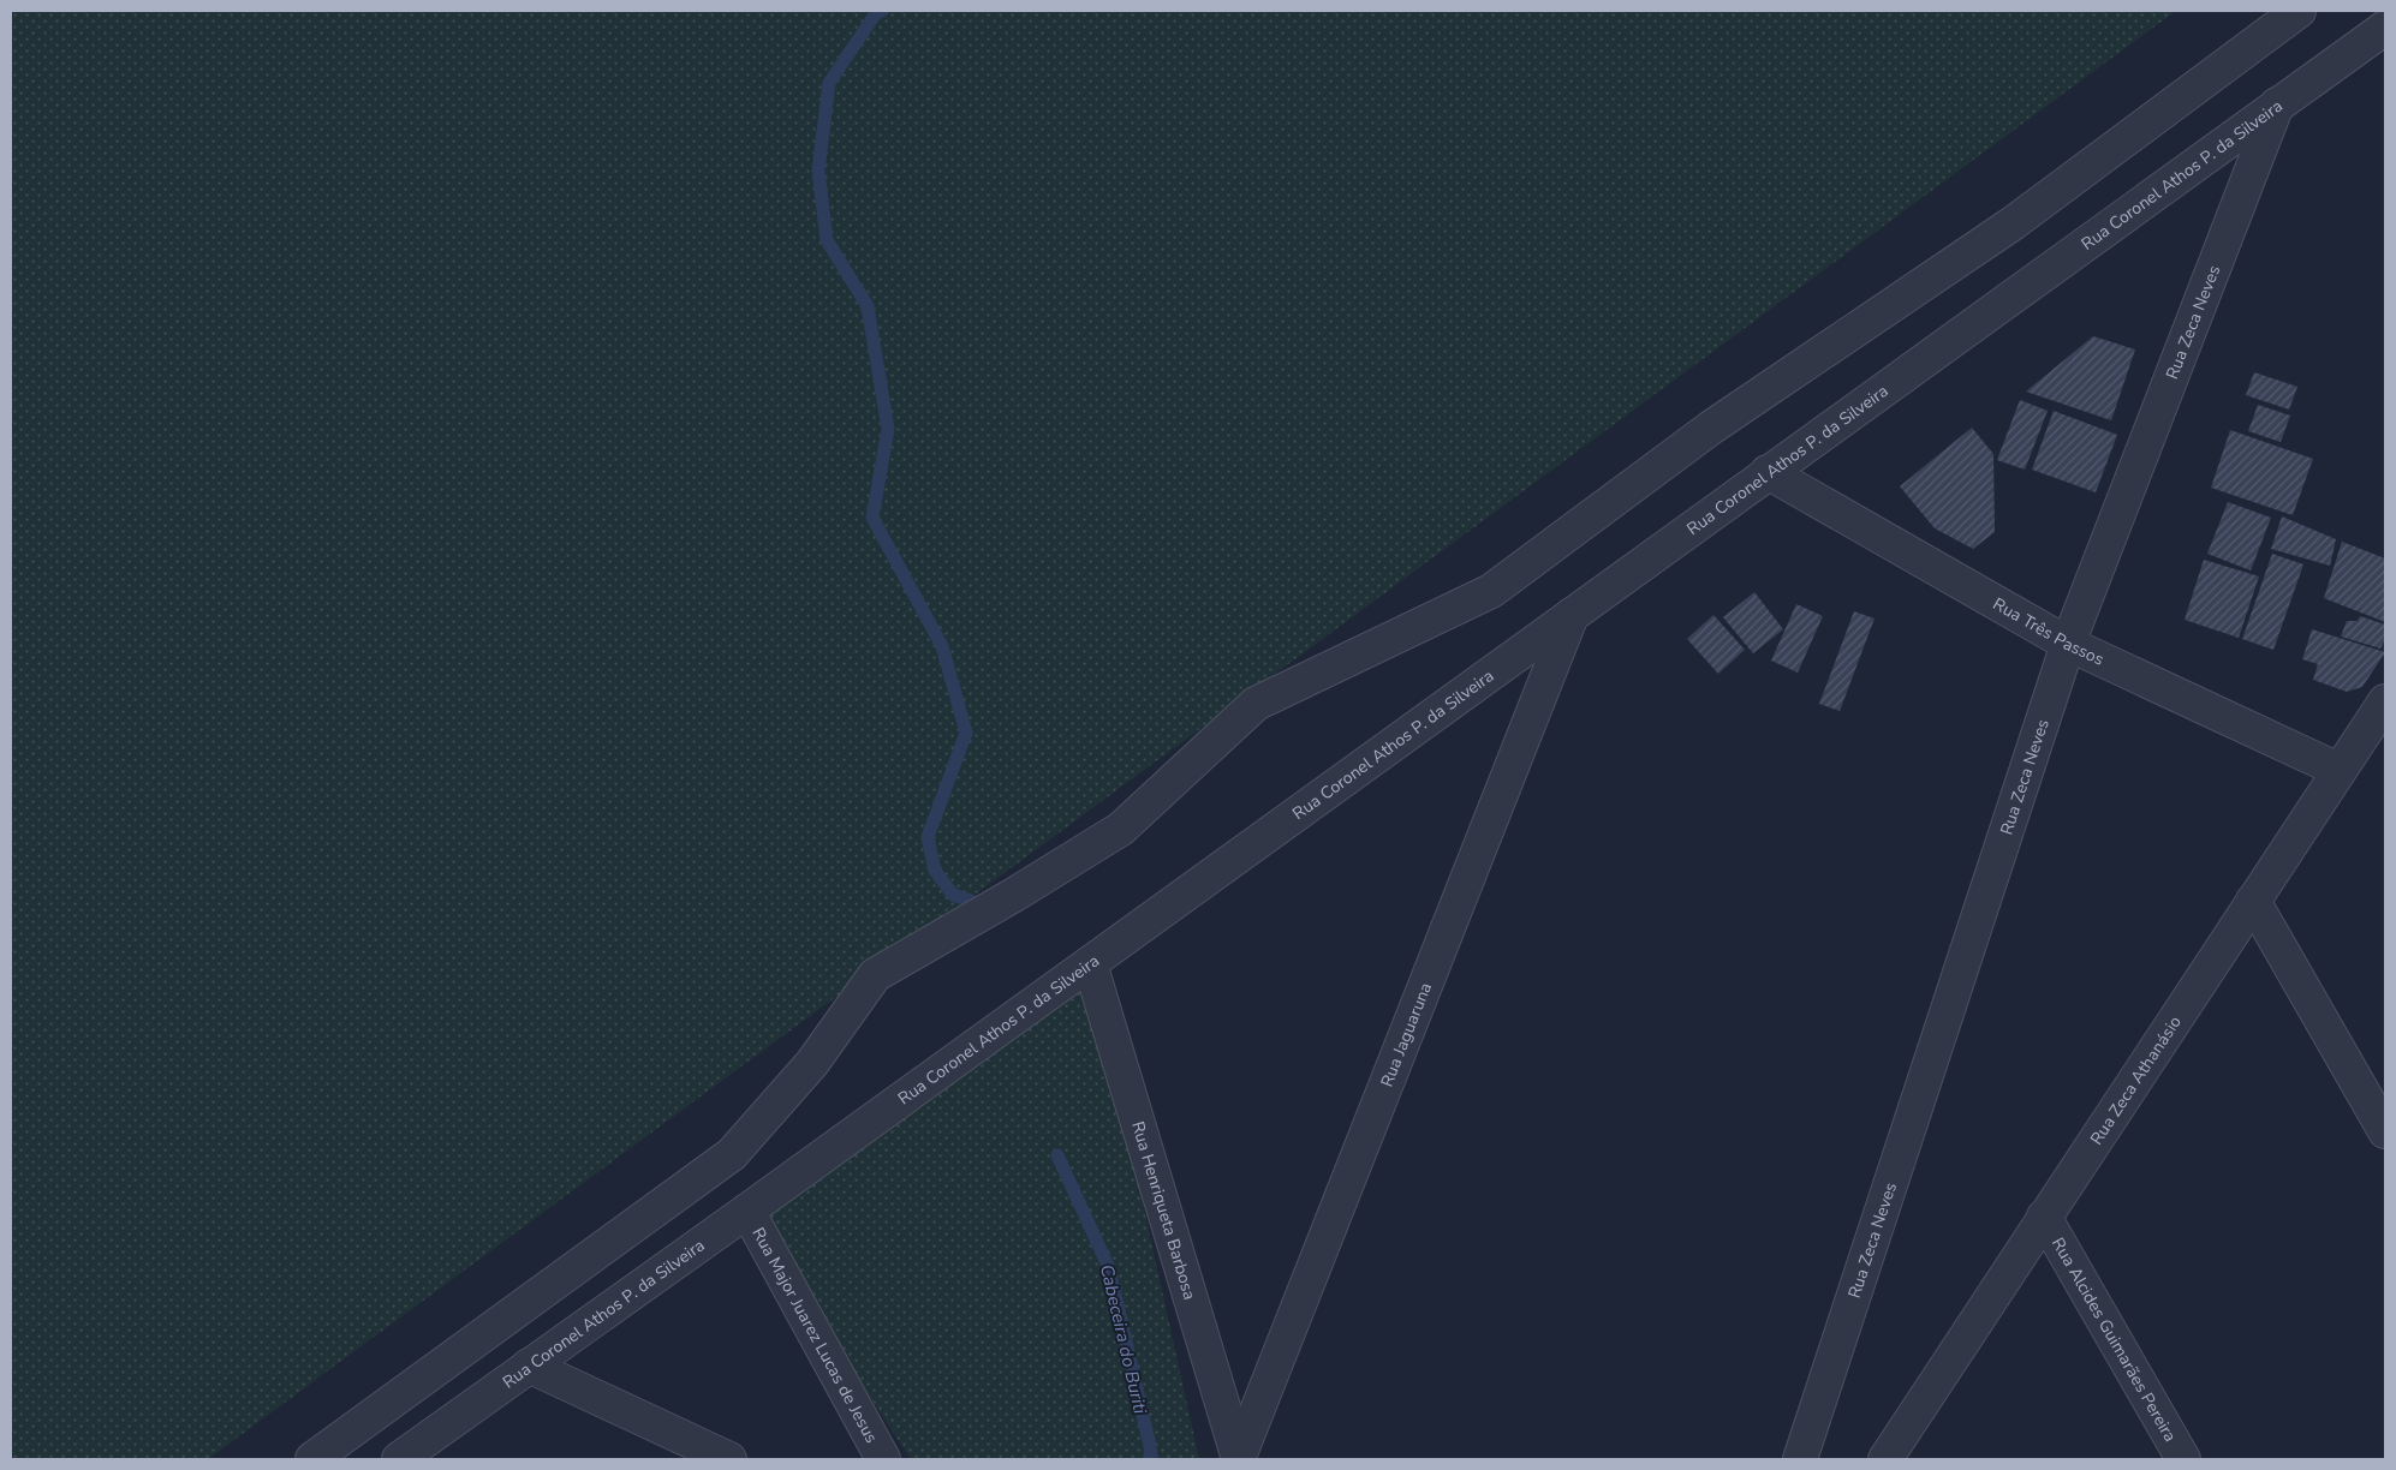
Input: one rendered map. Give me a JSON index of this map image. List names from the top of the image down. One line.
{"streets":{"street":["Rua Coronel Athos P. da Silveira","Rua Zeca Neves","Rua Três Passos","Rua Jaguaruna","Rua Zeca Athanásio","Rua Henriqueta Barbosa","Rua Major Juarez Lucas de Jesus","Rua Alcides Guimarães Pereira"]},"crossings":[["Rua Coronel Athos P. da Silveira","Rua Zeca Neves"],["Rua Coronel Athos P. da Silveira","Rua Três Passos"],["Rua Coronel Athos P. da Silveira","Rua Jaguaruna"],["Rua Coronel Athos P. da Silveira","Rua Henriqueta Barbosa"],["Rua Coronel Athos P. da Silveira","Rua Major Juarez Lucas de Jesus"],["Rua Zeca Neves","Rua Três Passos"],["Rua Três Passos","Rua Zeca Athanásio"],["Rua Jaguaruna","Rua Henriqueta Barbosa"],["Rua Zeca Athanásio","Rua Alcides Guimarães Pereira"]],"water":["Cabeceira do Buriti"]}
